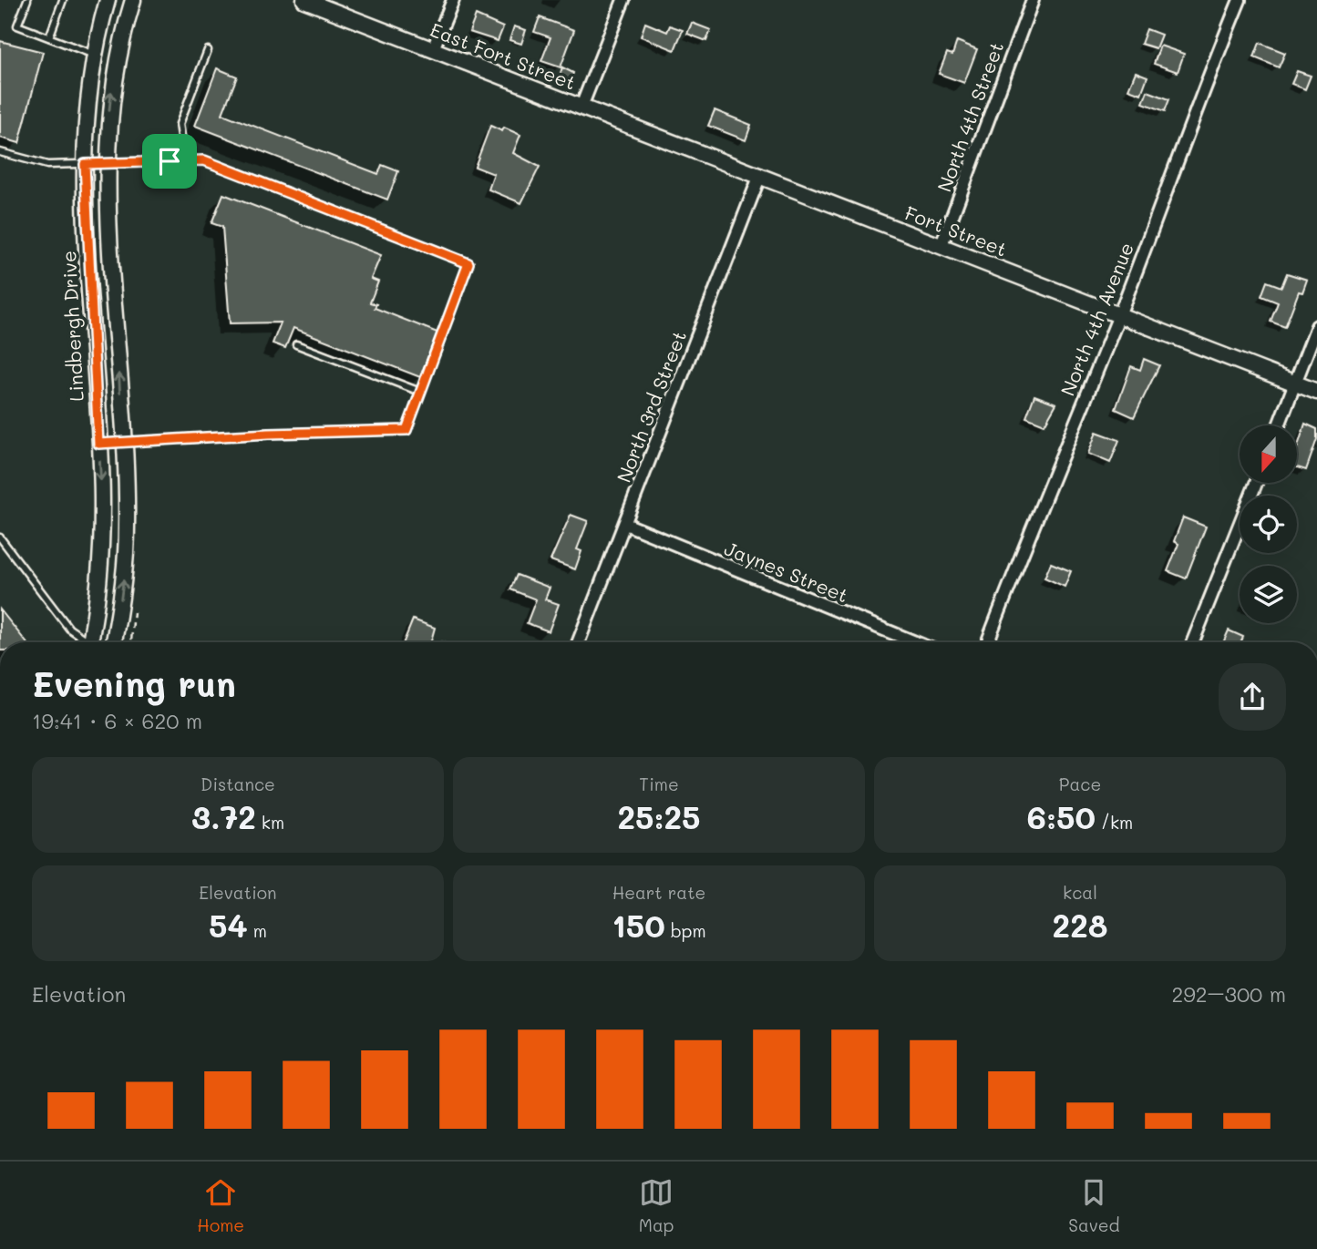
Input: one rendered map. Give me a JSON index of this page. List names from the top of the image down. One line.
{"streets":{"street":["East Fort Street","North 4th Street","Fort Street","North 4th Avenue","Lindbergh Drive","North 3rd Street","Jaynes Street"]},"crossings":[["East Fort Street","Fort Street"],["North 4th Street","Fort Street"],["Fort Street","North 4th Avenue"],["Fort Street","North 3rd Street"],["North 3rd Street","Jaynes Street"]],"north":"bottom","page":{"heading":["Evening run","19:41 · 6 × 620 m"],"stats":[["Distance","3.72 km"],["Time","25:25"],["Pace","6:50 /km"],["Elevation","54 m"],["Heart rate","150 bpm"],["kcal","228"]],"chart":["Elevation","292–300 m"],"tabs":["Home","Map","Saved"]}}
